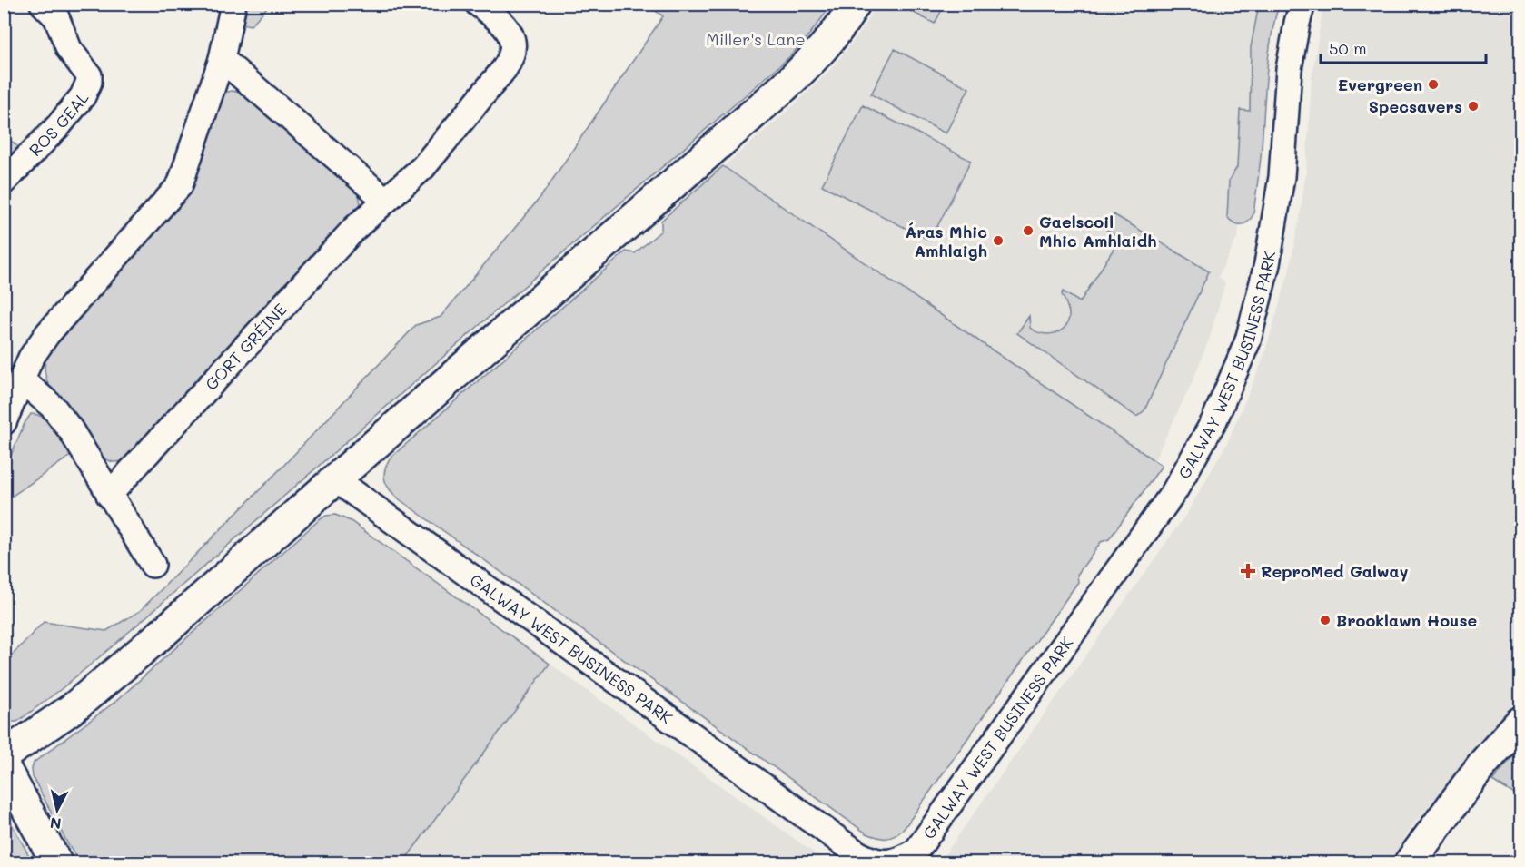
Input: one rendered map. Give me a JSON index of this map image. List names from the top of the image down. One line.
{"streets":{"street":["ROS GEAL","GORT GRÉINE","GALWAY WEST BUSINESS PARK"]},"parks":["Miller's Lane"],"places":{"other":["Evergreen","Specsavers","Gaelscoil Mhic Amhlaidh","Áras Mhic Amhlaigh","Brooklawn House"],"health":["ReproMed Galway"]},"scale_bar":"50 m","north":"bottom"}
